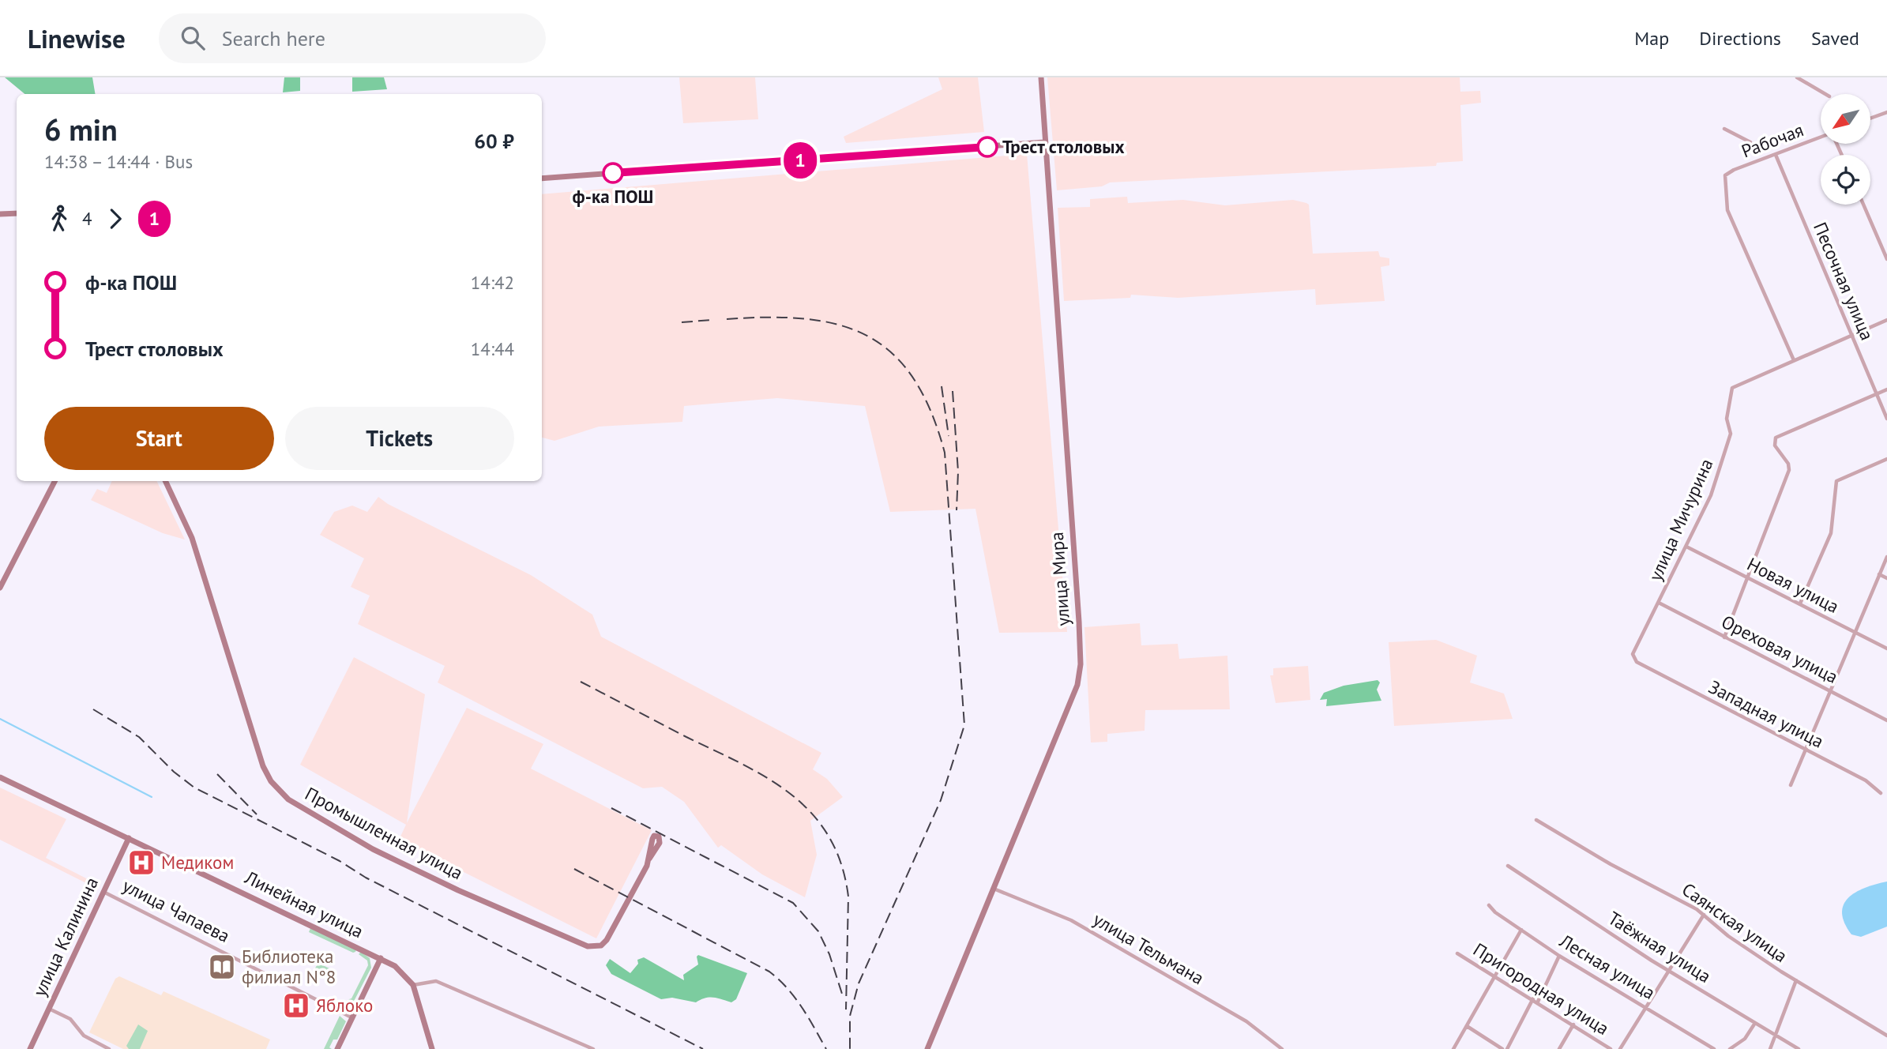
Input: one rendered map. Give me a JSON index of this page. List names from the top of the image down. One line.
{"streets":{"main road":["улица Мира","Промышленная улица","Линейная улица","улица Калинина"],"street":["Рабочая","Песочная улица","улица Мичурина","Новая улица","Ореховая улица","Западная улица","улица Чапаева","Саянская улица","Таёжная улица","улица Тельмана","Лесная улица","Пригородная улица"]},"crossings":[["Рабочая","Песочная улица"],["Рабочая","улица Мичурина"],["улица Мичурина","Новая улица"],["улица Мичурина","Ореховая улица"],["улица Мичурина","Западная улица"],["улица Мира","улица Тельмана"],["Линейная улица","улица Калинина"],["улица Чапаева","улица Калинина"]],"places":{"other":["Трест столовых","ф-ка ПОШ"],"hospital":["Медиком","Яблоко"],"library":["Библиотека филиал N°8"]},"lines":["bus line 1"],"north":"bottom left","page":{"header":"Linewise","search":"Search here","nav":["Map","Directions","Saved"],"on_map":"1","heading":["6 min","14:38 – 14:44 · Bus","60 ₽"],"legs":["4","1"],"list":[{"name":"ф-ка ПОШ","value":"14:42"},{"name":"Трест столовых","value":"14:44"}],"buttons":["Start","Tickets"]}}
